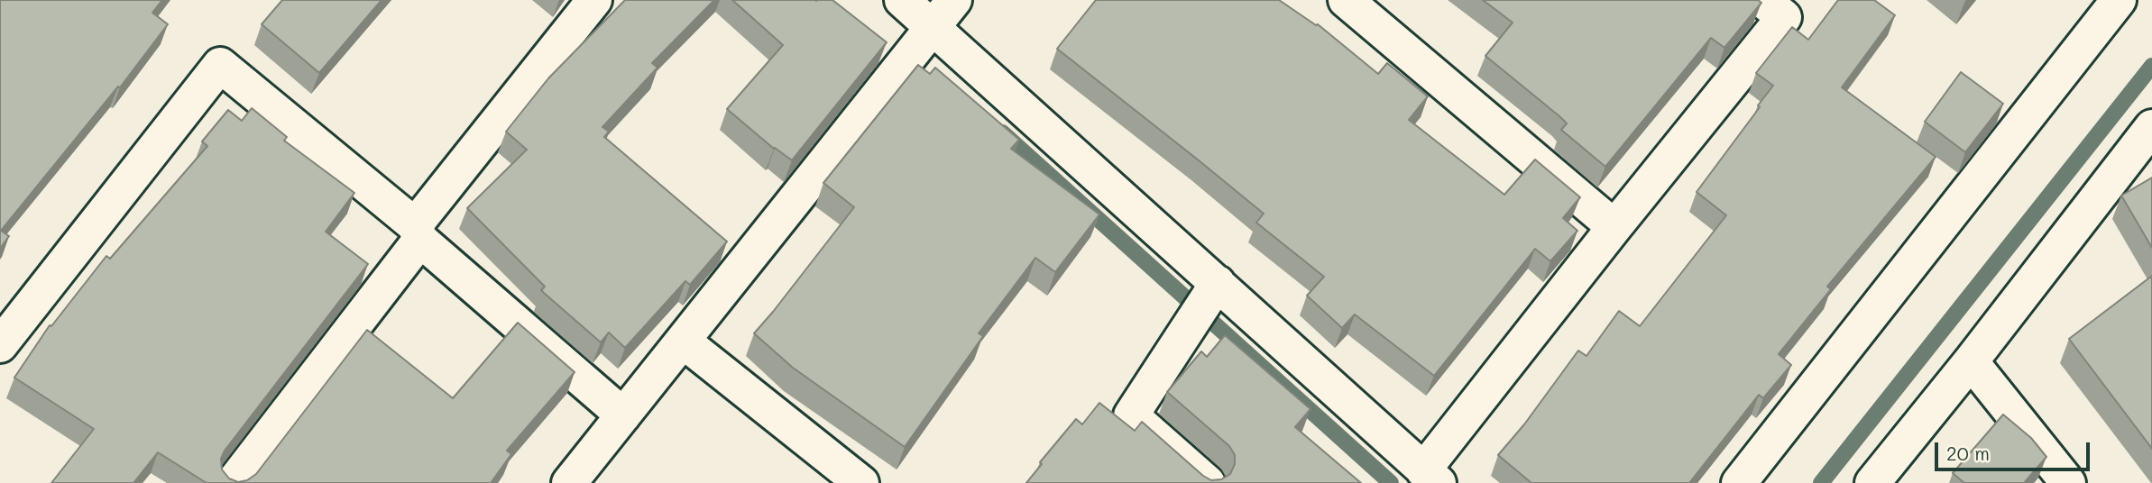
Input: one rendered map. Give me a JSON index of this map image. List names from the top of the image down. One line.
{"scale_bar":"20 m"}
